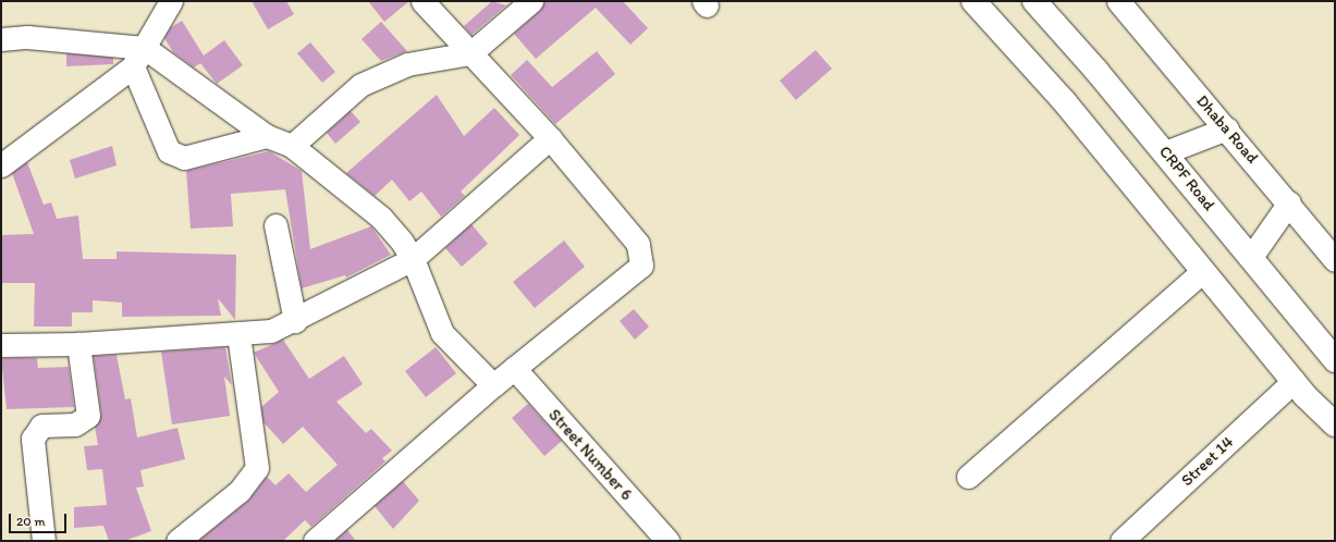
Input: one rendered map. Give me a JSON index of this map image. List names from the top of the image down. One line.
{"streets":{"street":["Dhaba Road","CRPF Road","Street Number 6","Street 14"]},"scale_bar":"20 m"}
